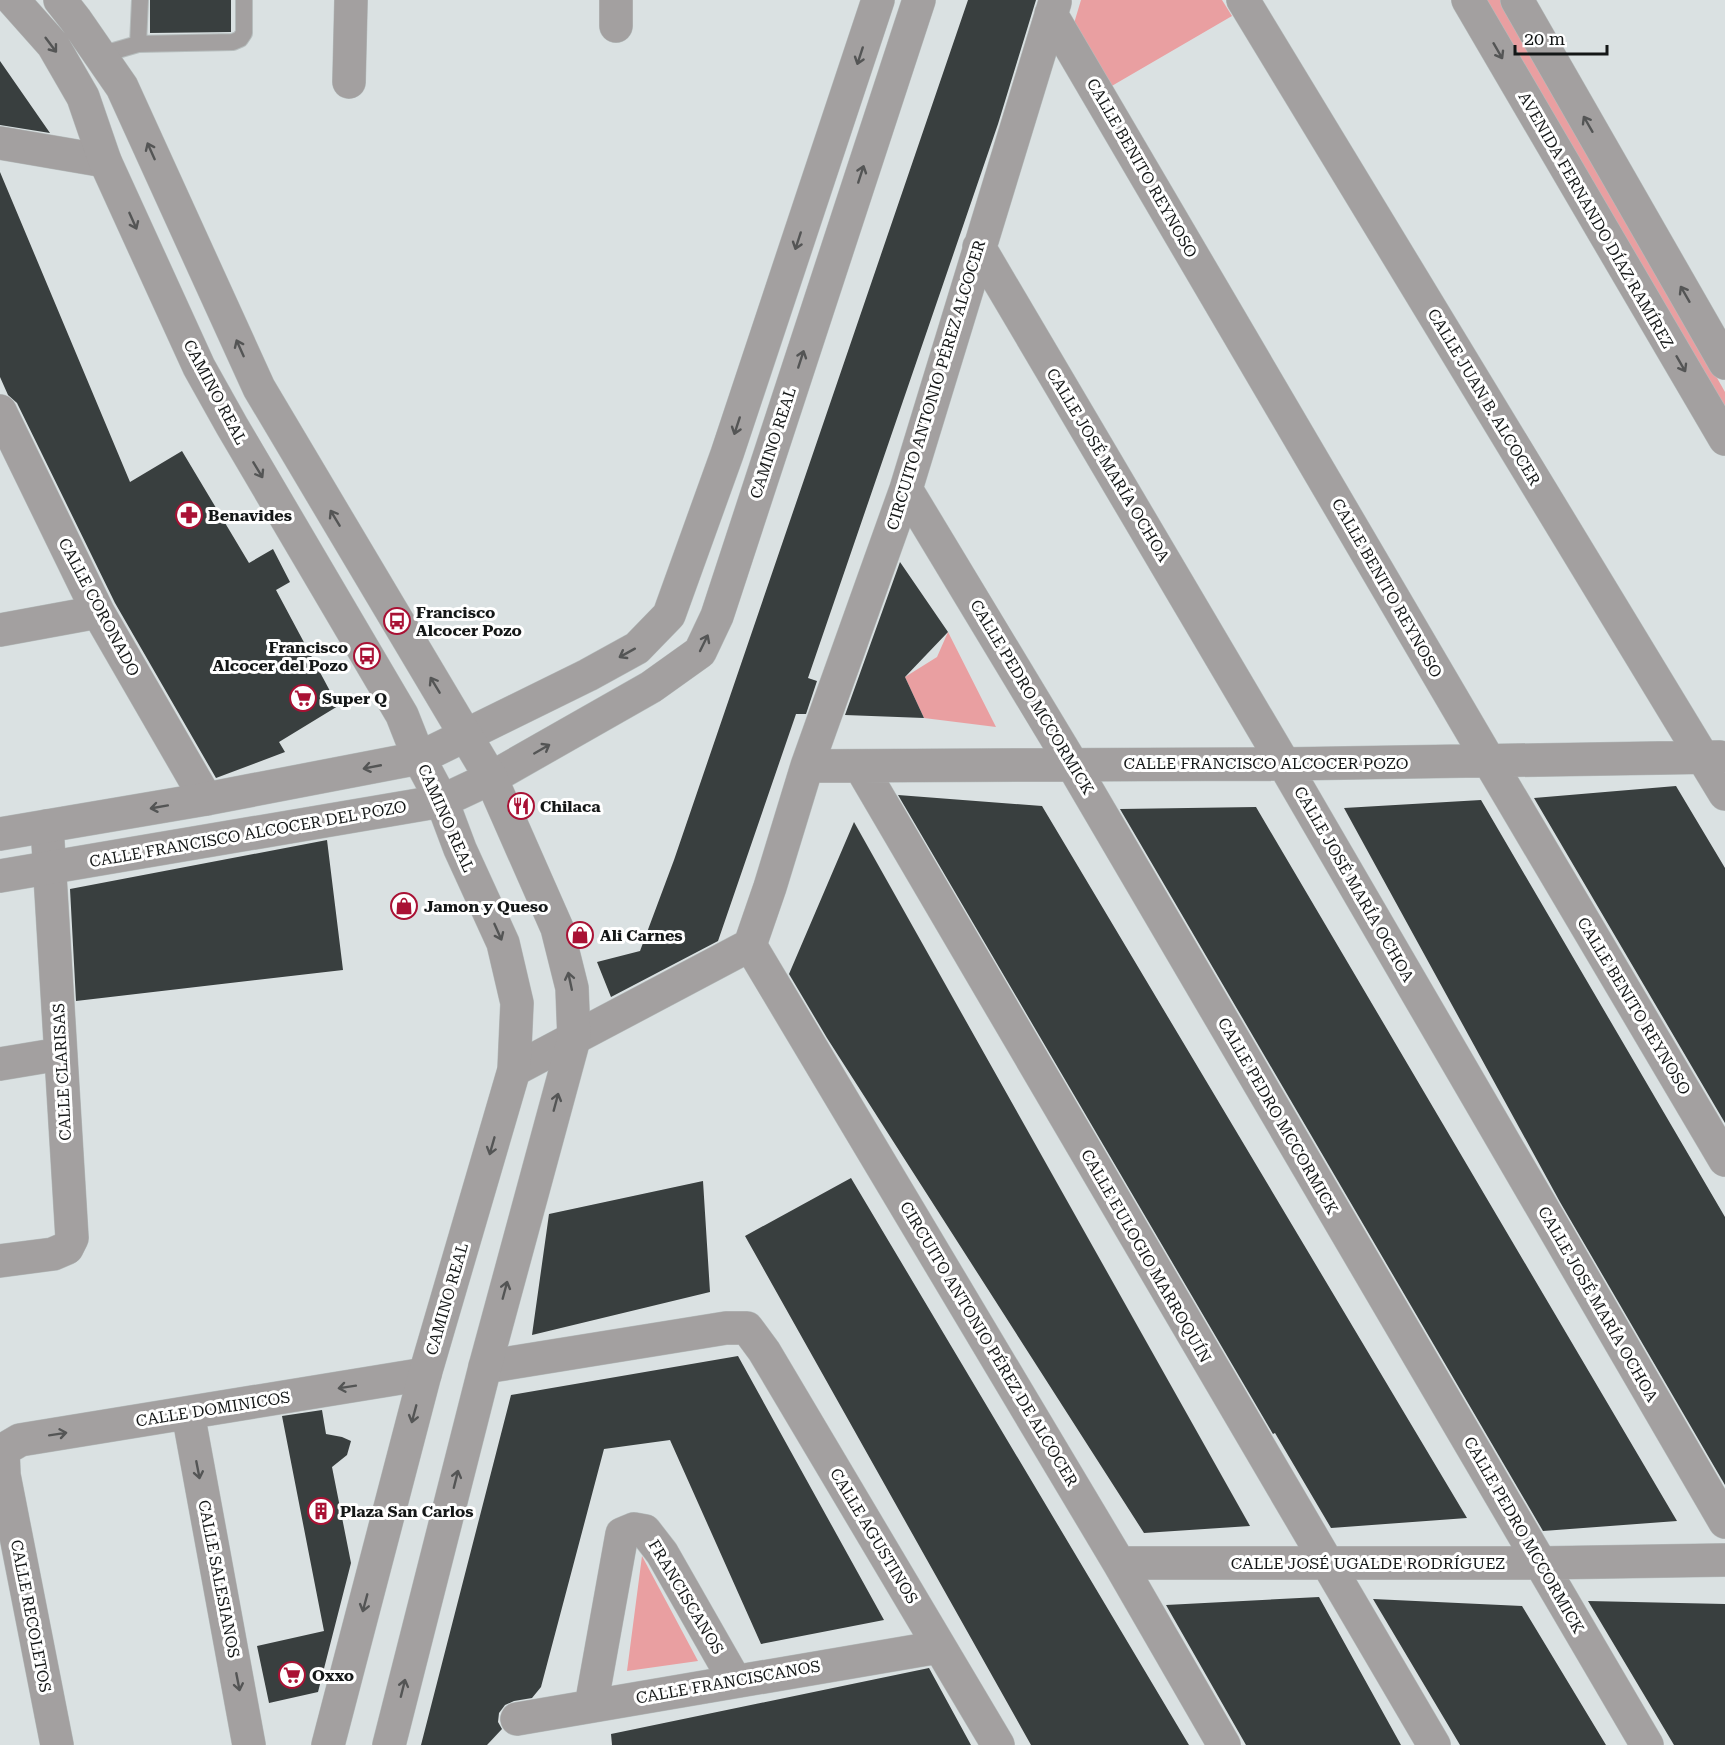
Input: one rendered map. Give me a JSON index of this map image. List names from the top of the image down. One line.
{"streets":{"street":["CALLE BENITO REYNOSO","AVENIDA FERNANDO DÍAZ RAMÍREZ","CIRCUITO ANTONIO PÉREZ ALCOCER","CAMINO REAL","CALLE JUAN B. ALCOCER","CALLE JOSÉ MARÍA OCHOA","CALLE CORONADO","CALLE PEDRO MCCORMICK","CALLE FRANCISCO ALCOCER POZO","CALLE FRANCISCO ALCOCER DEL POZO","CALLE CLARISAS","CALLE EULOGIO MARROQUÍN","CIRCUITO ANTONIO PÉREZ DE ALCOCER","CALLE DOMINICOS","CALLE AGUSTINOS","CALLE JOSÉ UGALDE RODRÍGUEZ","CALLE SALESIANOS","FRANCISCANOS","CALLE RECOLETOS","CALLE FRANCISCANOS"]},"crossings":[["CALLE BENITO REYNOSO","CIRCUITO ANTONIO PÉREZ ALCOCER"],["CALLE BENITO REYNOSO","CALLE FRANCISCO ALCOCER POZO"],["CIRCUITO ANTONIO PÉREZ ALCOCER","CALLE JOSÉ MARÍA OCHOA"],["CIRCUITO ANTONIO PÉREZ ALCOCER","CALLE PEDRO MCCORMICK"],["CIRCUITO ANTONIO PÉREZ ALCOCER","CALLE FRANCISCO ALCOCER POZO"],["CAMINO REAL","CALLE FRANCISCO ALCOCER DEL POZO"],["CAMINO REAL","CALLE DOMINICOS"],["CALLE JUAN B. ALCOCER","CALLE FRANCISCO ALCOCER POZO"],["CALLE JOSÉ MARÍA OCHOA","CALLE FRANCISCO ALCOCER POZO"],["CALLE PEDRO MCCORMICK","CALLE FRANCISCO ALCOCER POZO"],["CALLE PEDRO MCCORMICK","CALLE JOSÉ UGALDE RODRÍGUEZ"],["CALLE FRANCISCO ALCOCER POZO","CALLE EULOGIO MARROQUÍN"],["CALLE FRANCISCO ALCOCER DEL POZO","CALLE CLARISAS"],["CALLE EULOGIO MARROQUÍN","CALLE JOSÉ UGALDE RODRÍGUEZ"],["CIRCUITO ANTONIO PÉREZ DE ALCOCER","CALLE JOSÉ UGALDE RODRÍGUEZ"],["CALLE DOMINICOS","CALLE SALESIANOS"],["CALLE DOMINICOS","CALLE RECOLETOS"],["CALLE AGUSTINOS","CALLE FRANCISCANOS"],["FRANCISCANOS","CALLE FRANCISCANOS"]],"places":{"pharmacy":["Benavides"],"bus stop":["Francisco Alcocer Pozo","Francisco Alcocer del Pozo"],"supermarket":["Super Q","Oxxo"],"restaurant":["Chilaca"],"shop":["Jamon y Queso","Ali Carnes"],"building":["Plaza San Carlos"]},"scale_bar":"20 m"}
